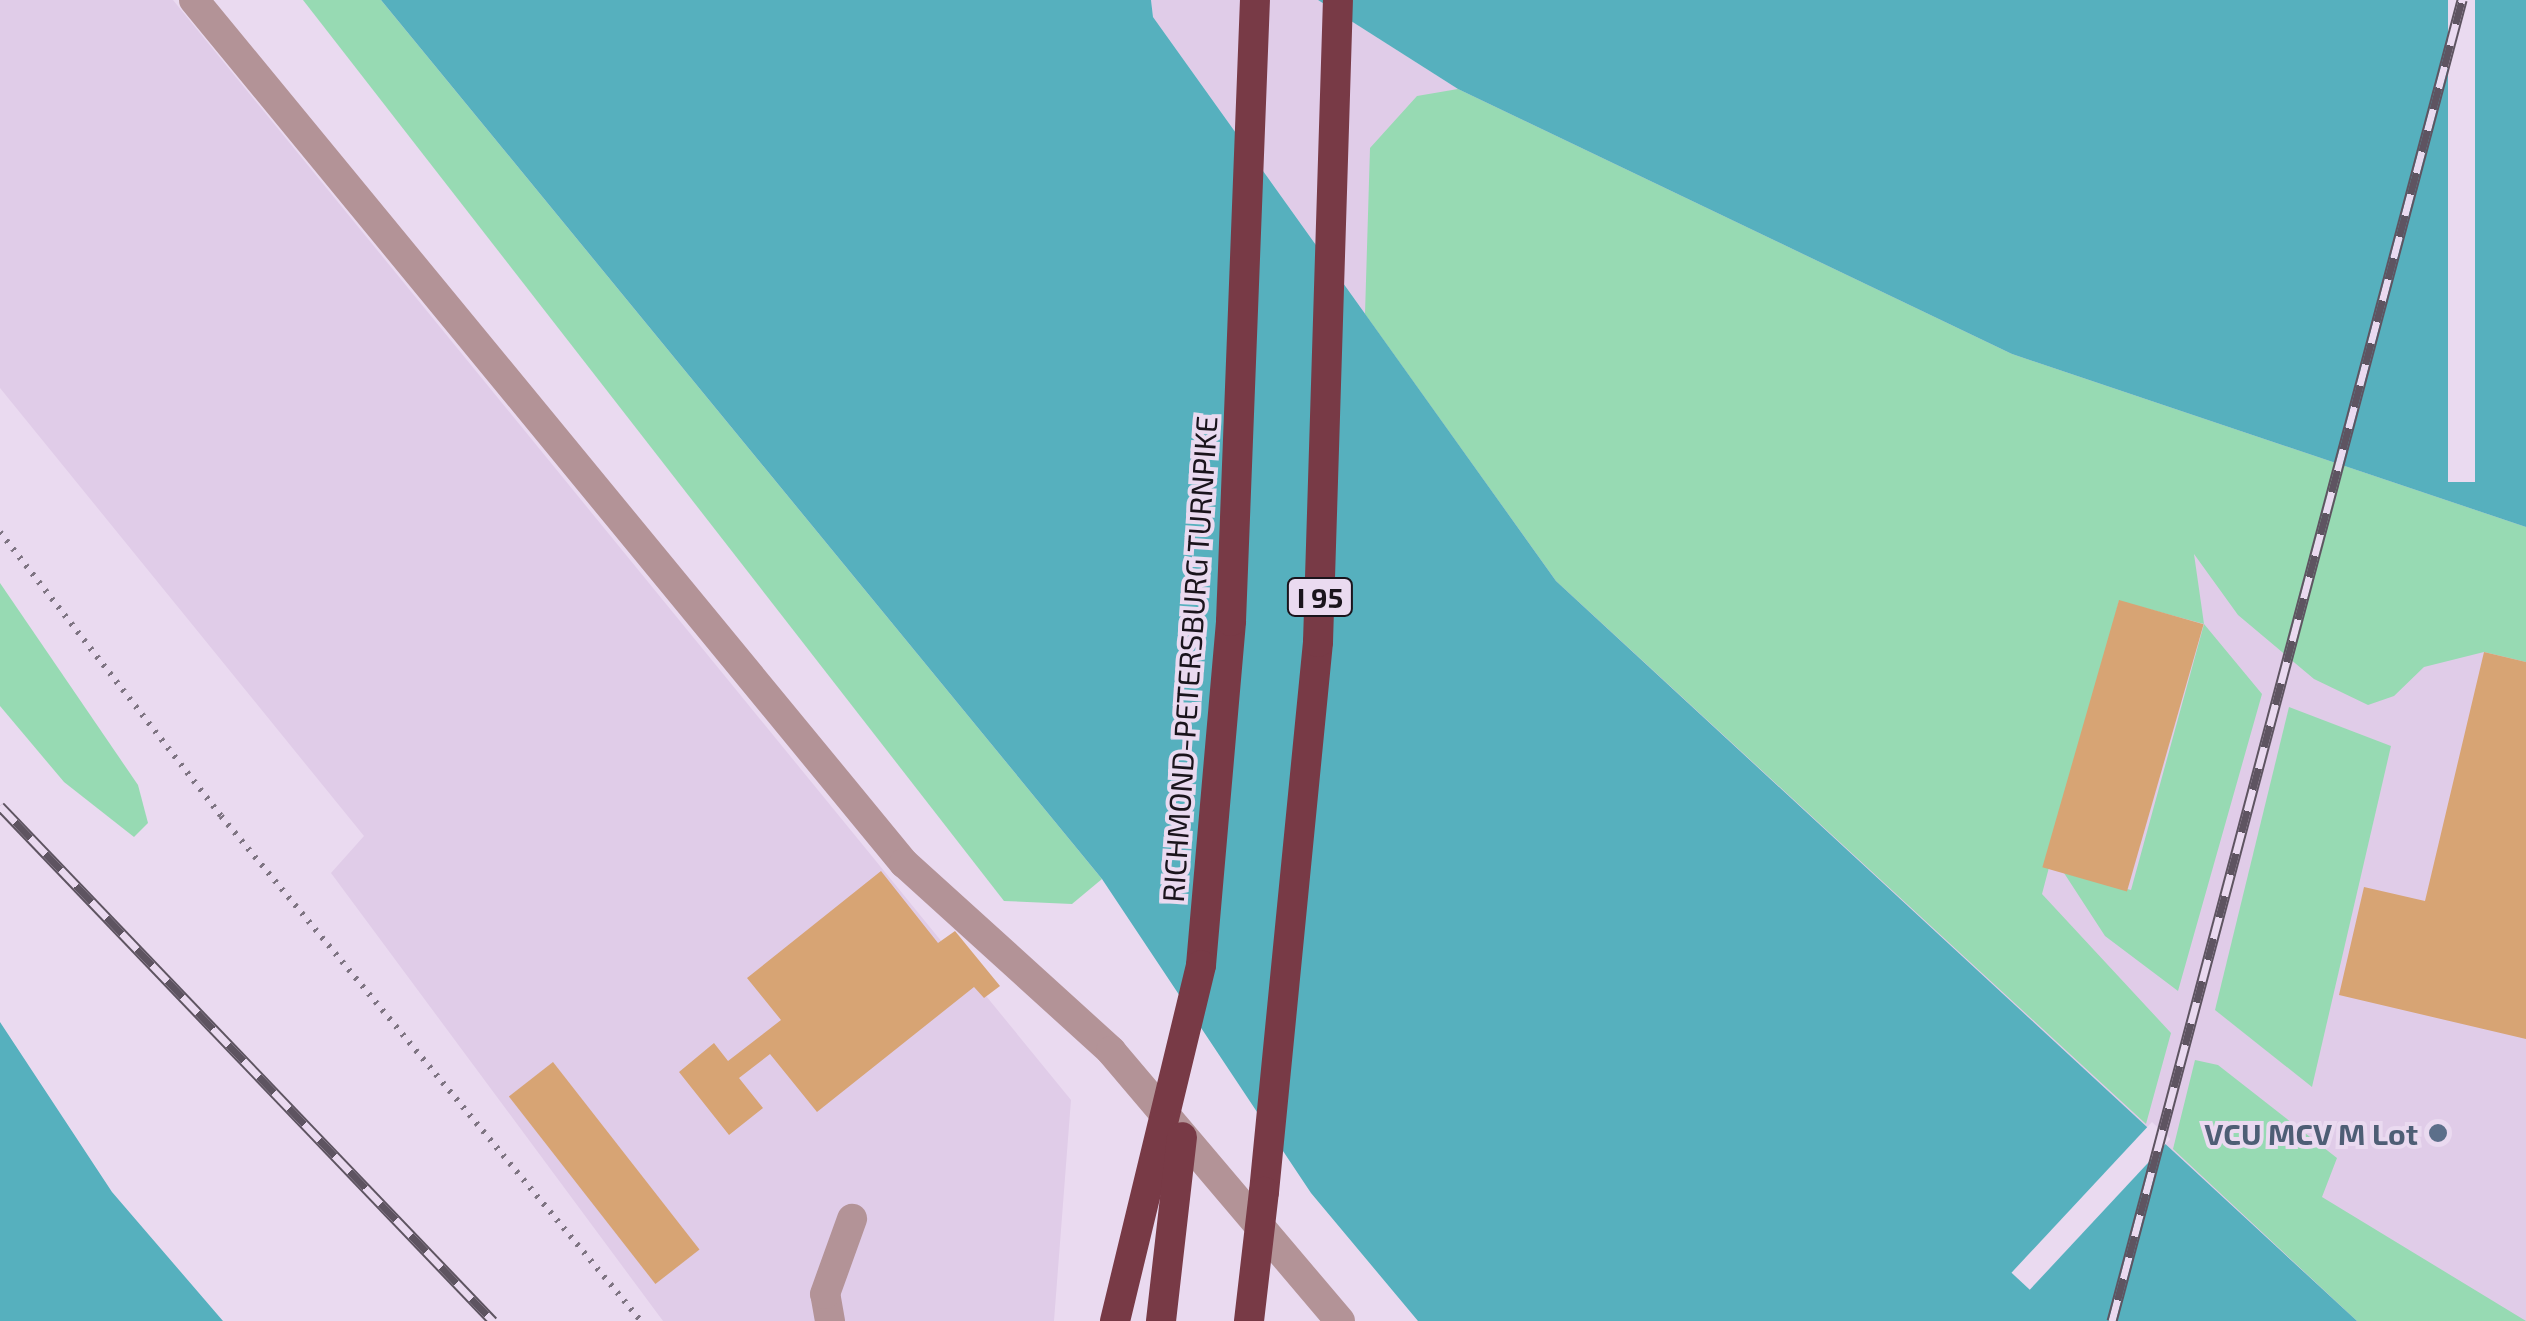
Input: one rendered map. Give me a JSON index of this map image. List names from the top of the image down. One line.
{"streets":{"highway":["I 95","RICHMOND-PETERSBURG TURNPIKE"]},"places":["VCU MCV M Lot"]}
